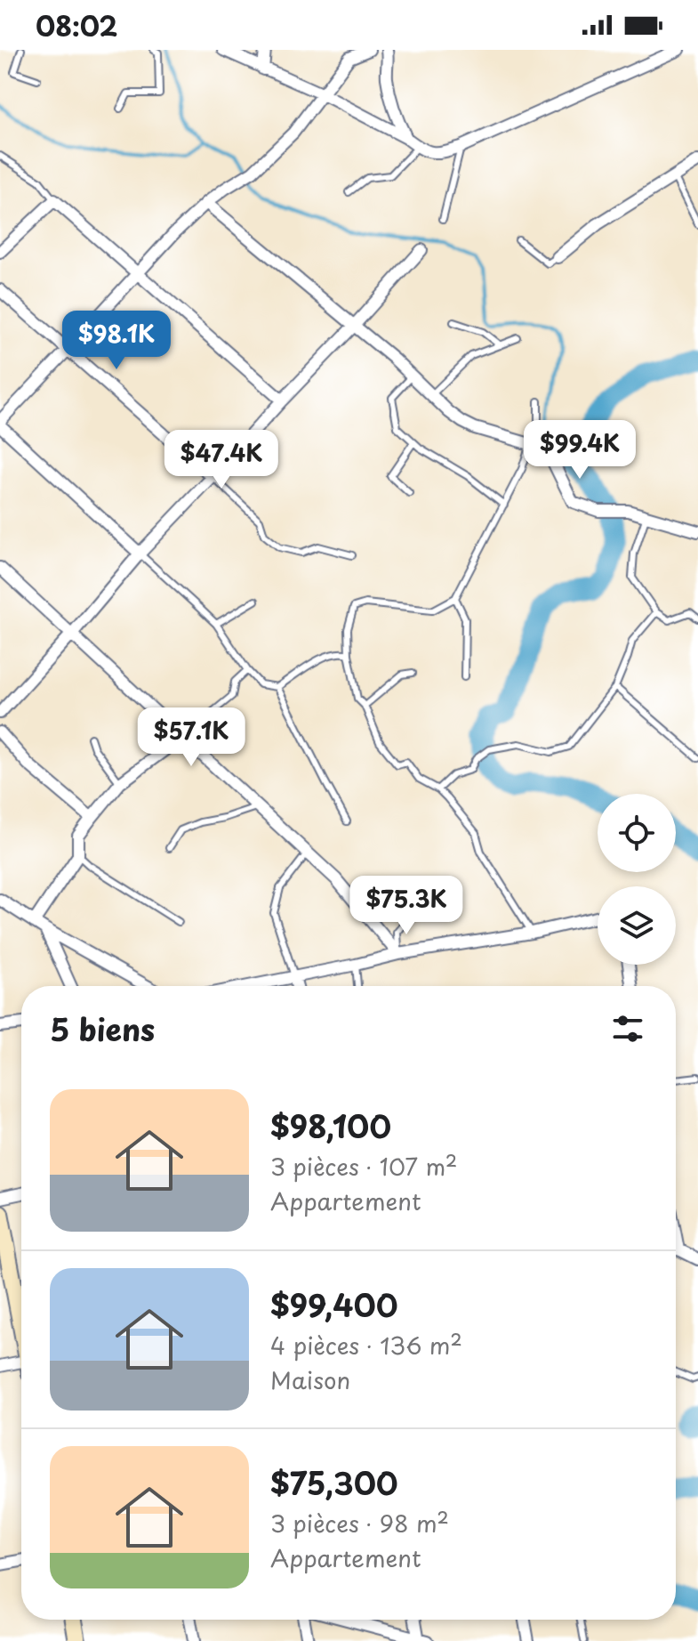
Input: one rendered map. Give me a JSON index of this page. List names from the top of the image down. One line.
{"page":{"status":"08:02","price":["$98.1K","$99.4K","$47.4K","$57.1K","$75.3K"],"heading":"5 biens","list":[{"name":"$98,100","note":"3 pièces · 107 m² · Appartement"},{"name":"$99,400","note":"4 pièces · 136 m² · Maison"},{"name":"$75,300","note":"3 pièces · 98 m² · Appartement"}]}}
